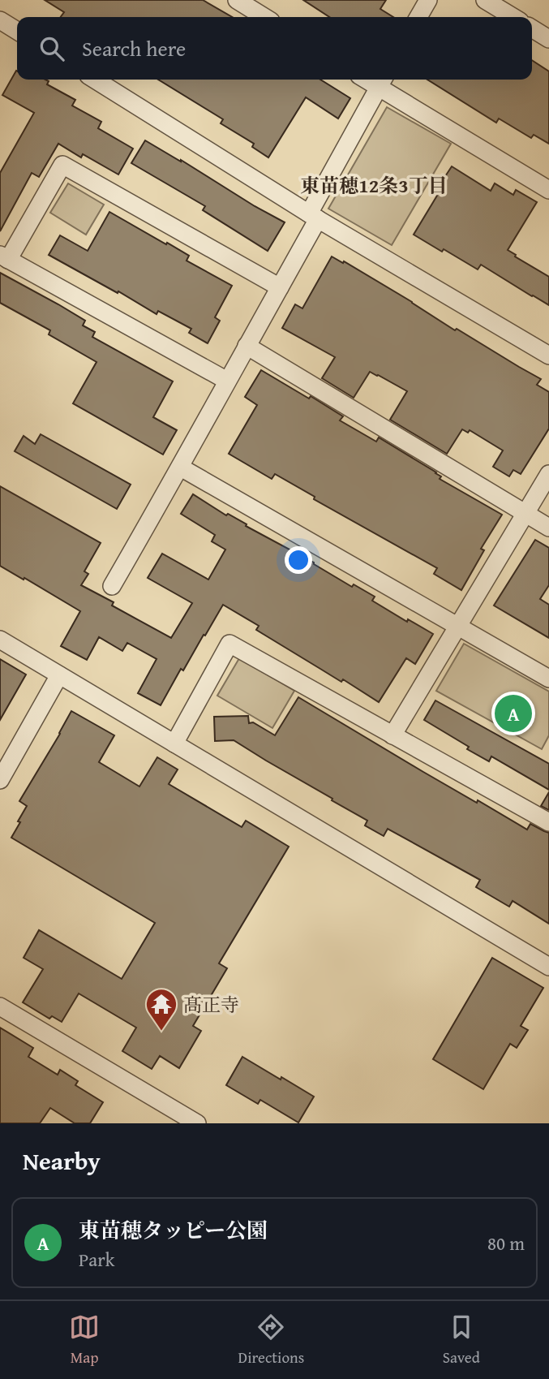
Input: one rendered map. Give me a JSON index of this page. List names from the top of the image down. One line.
{"districts":["東苗穂12条3丁目"],"places":{"temple":["髙正寺"]},"page":{"search":"Search here","pins":"A","heading":"Nearby","list":[{"mark":"A","name":"東苗穂タッピー公園","note":"Park","value":"80 m"}],"nav":["Map","Directions","Saved"]}}
